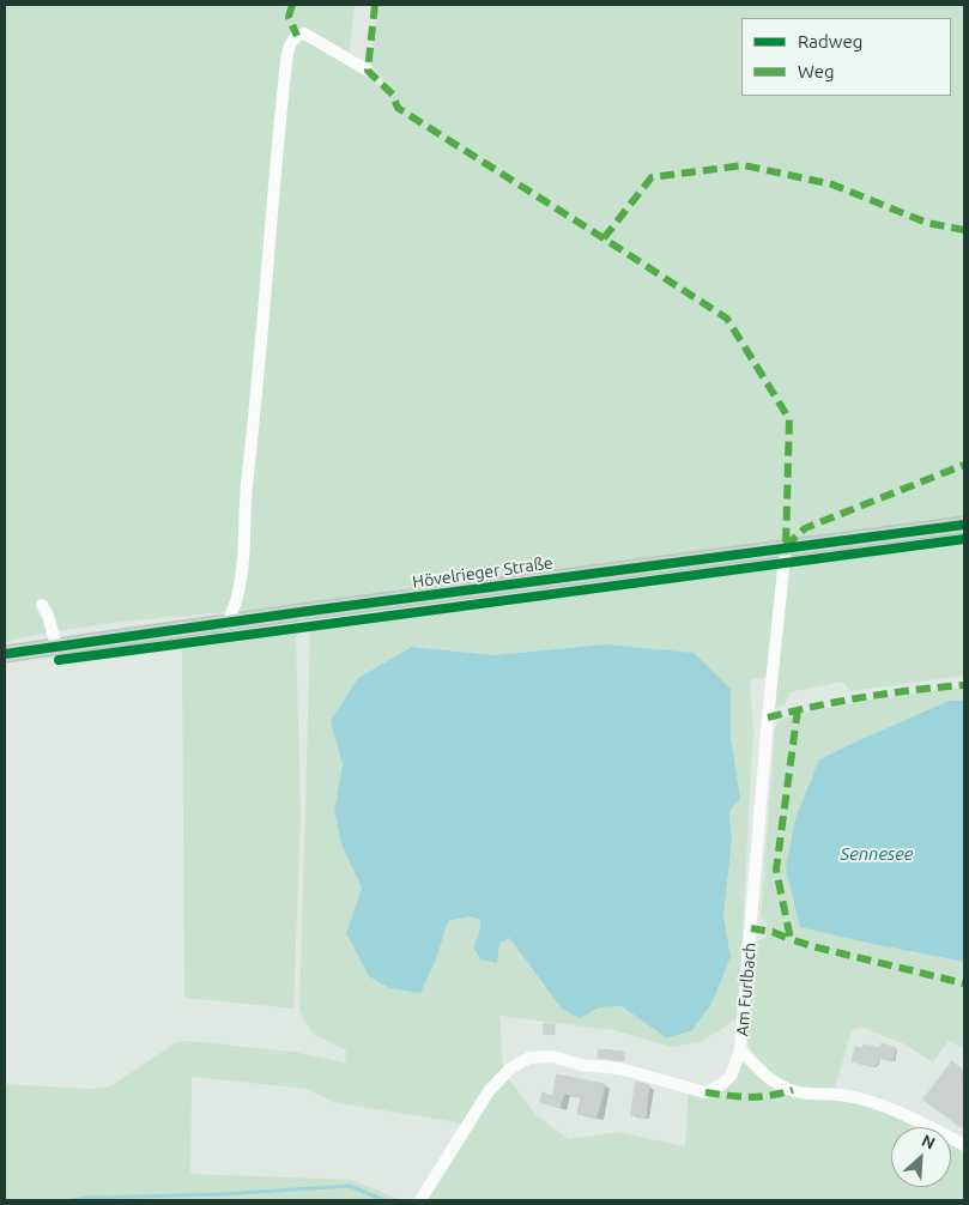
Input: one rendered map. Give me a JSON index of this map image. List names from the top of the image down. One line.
{"streets":{"main road":["Hövelrieger Straße"],"street":["Am Furlbach"]},"crossings":[["Hövelrieger Straße","Am Furlbach"]],"water":["Sennesee"],"legend":["Radweg","Weg"],"north":"top right"}
